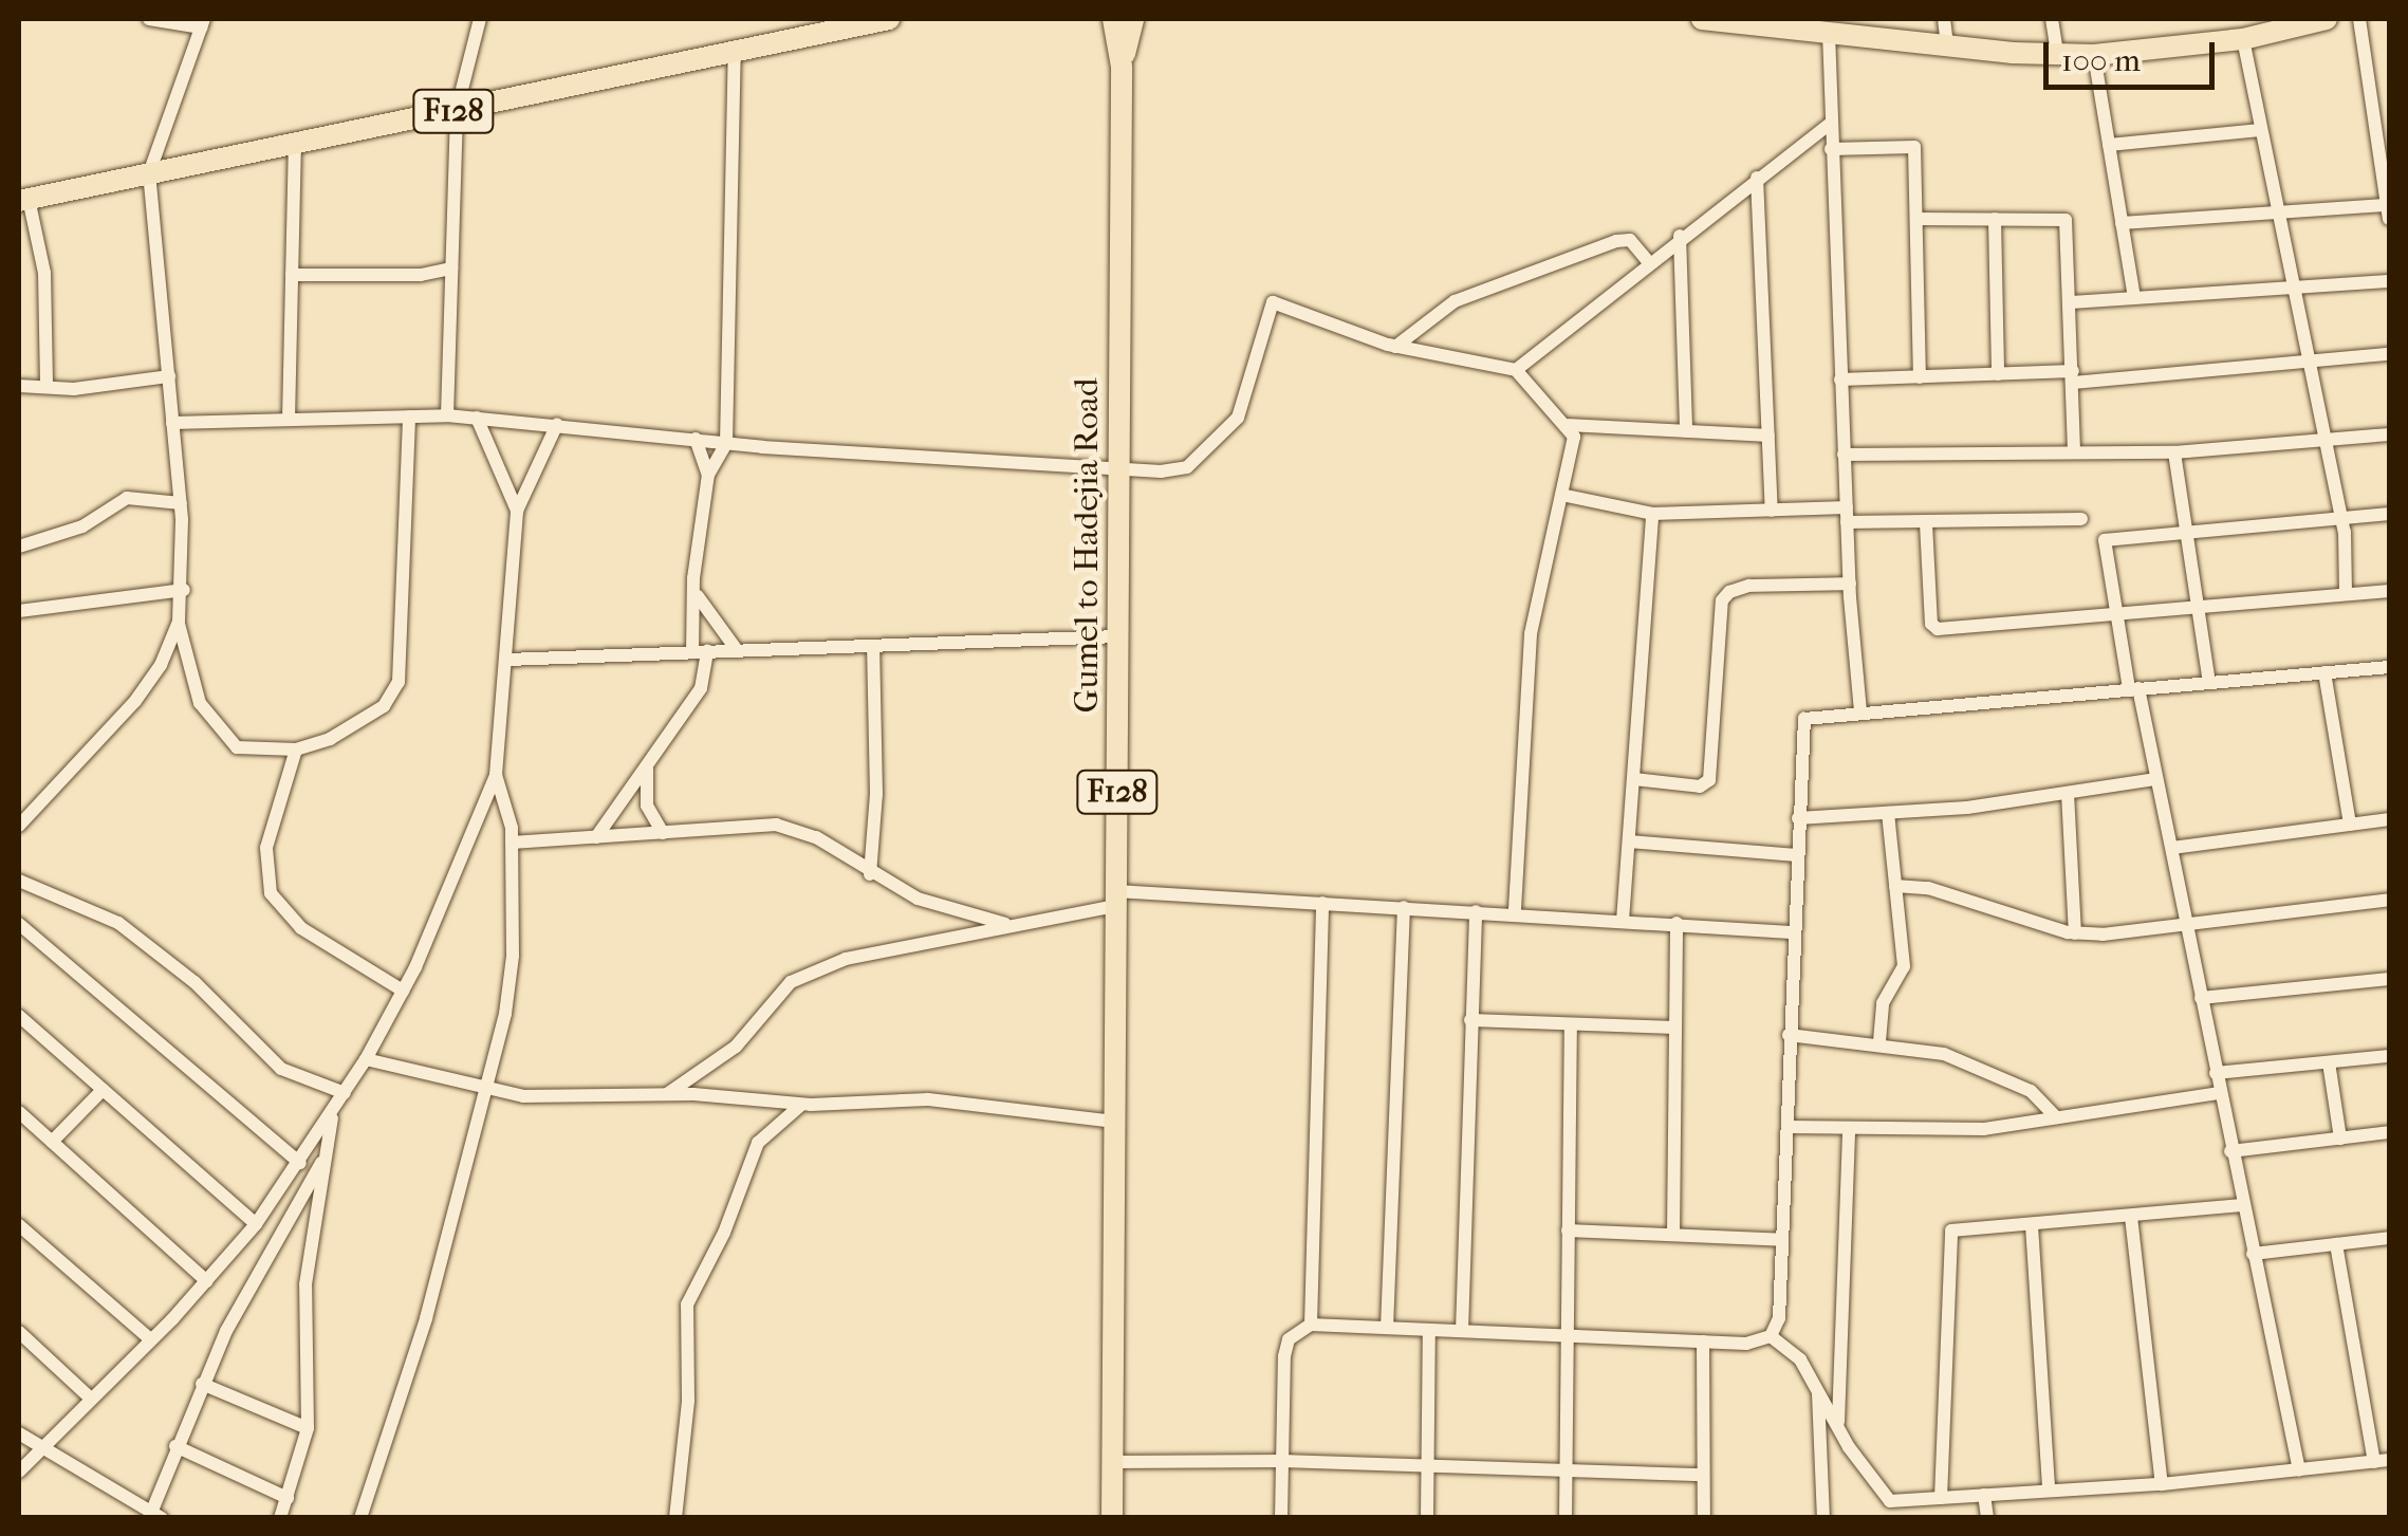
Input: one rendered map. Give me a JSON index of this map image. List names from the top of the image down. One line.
{"streets":{"main road":["F128","Gumel to Hadejia Road"]},"crossings":[["F128","Gumel to Hadejia Road"]],"scale_bar":"100 m"}
